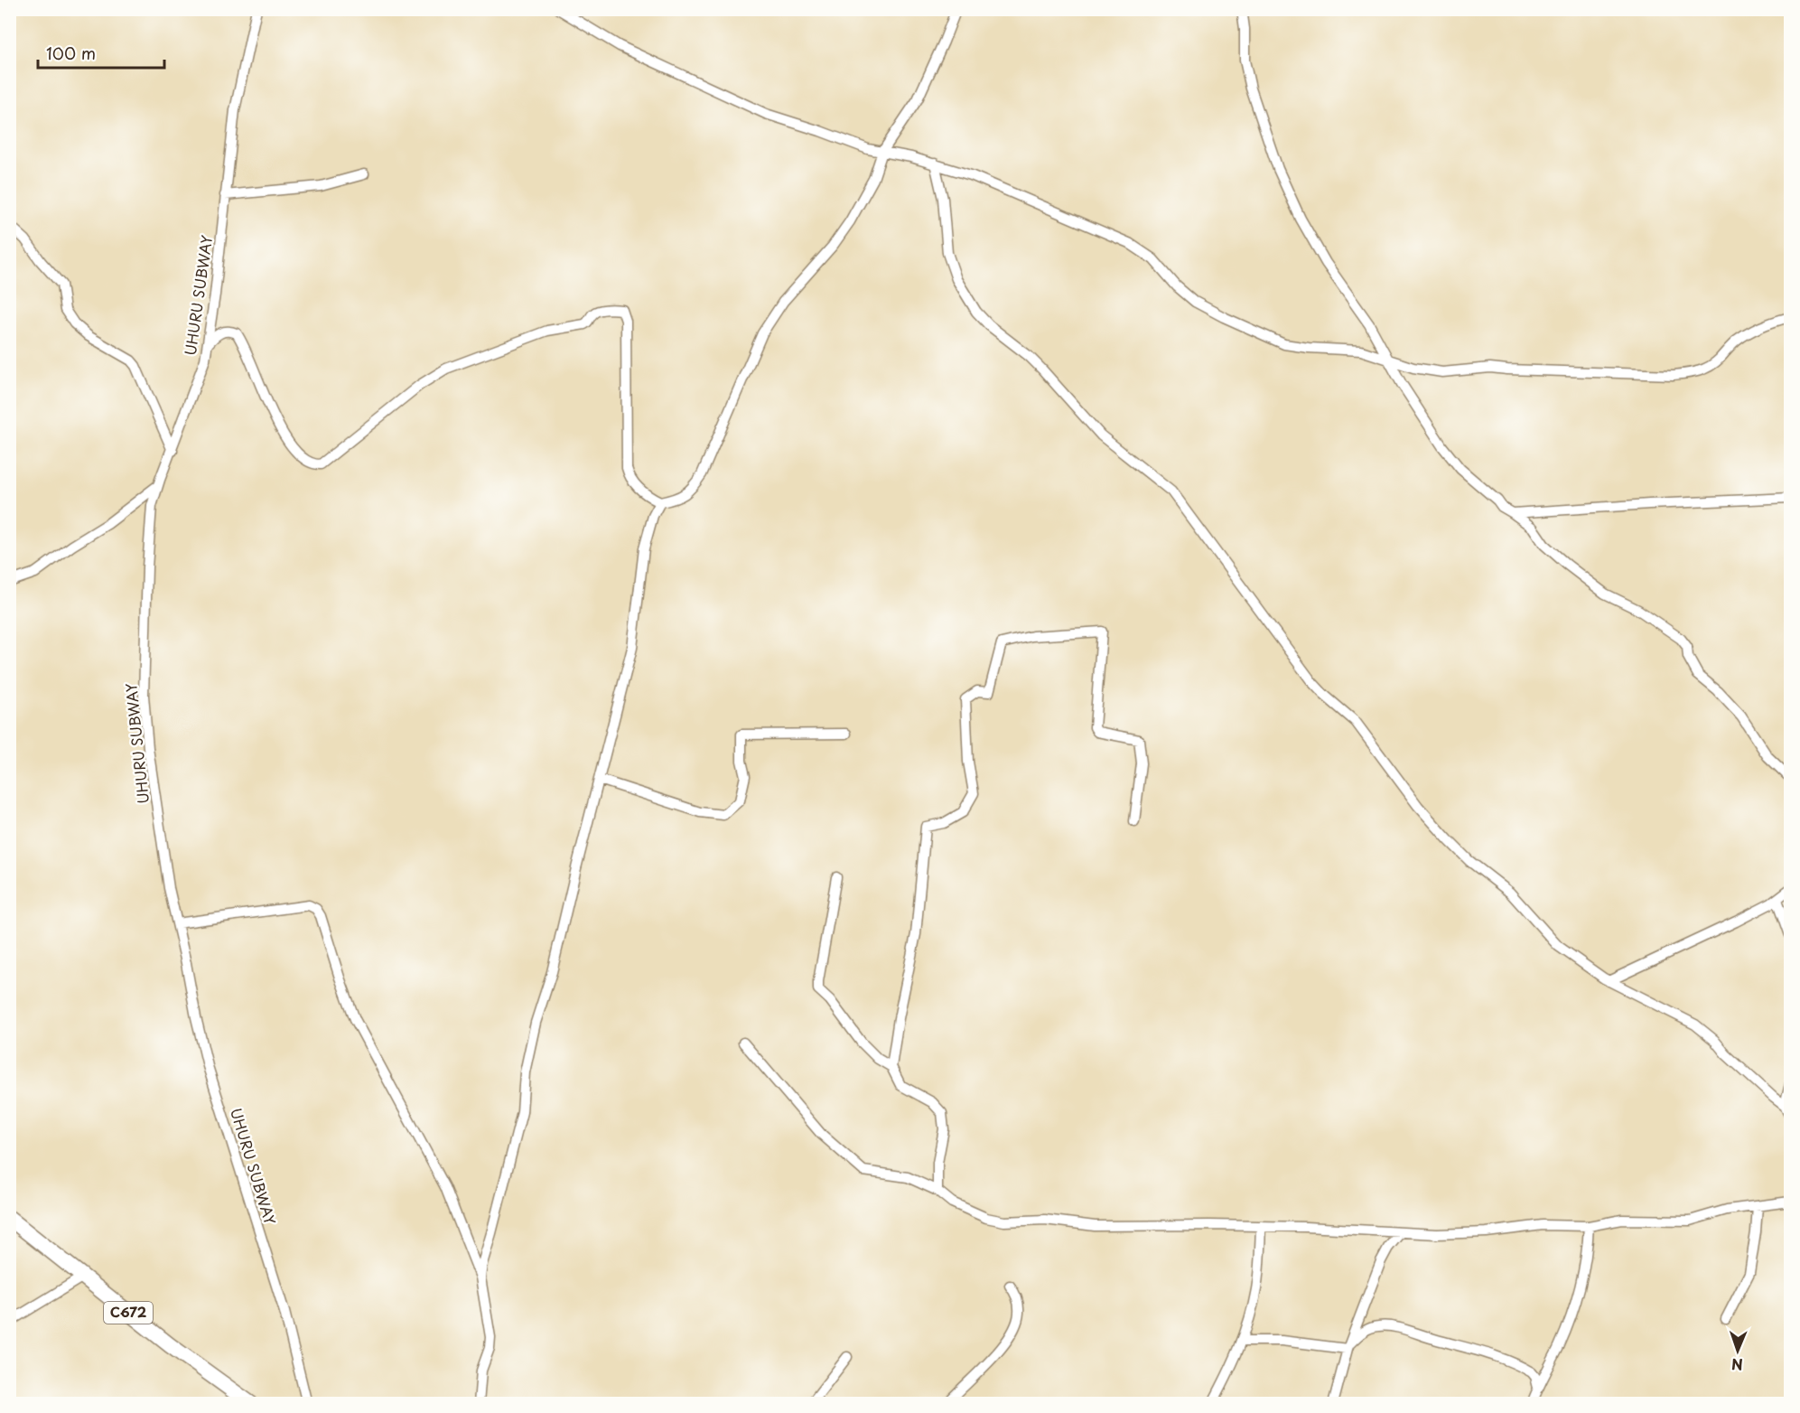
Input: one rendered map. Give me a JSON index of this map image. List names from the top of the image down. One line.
{"streets":{"main road":["C672"],"street":["UHURU SUBWAY"]},"scale_bar":"100 m","north":"bottom"}
